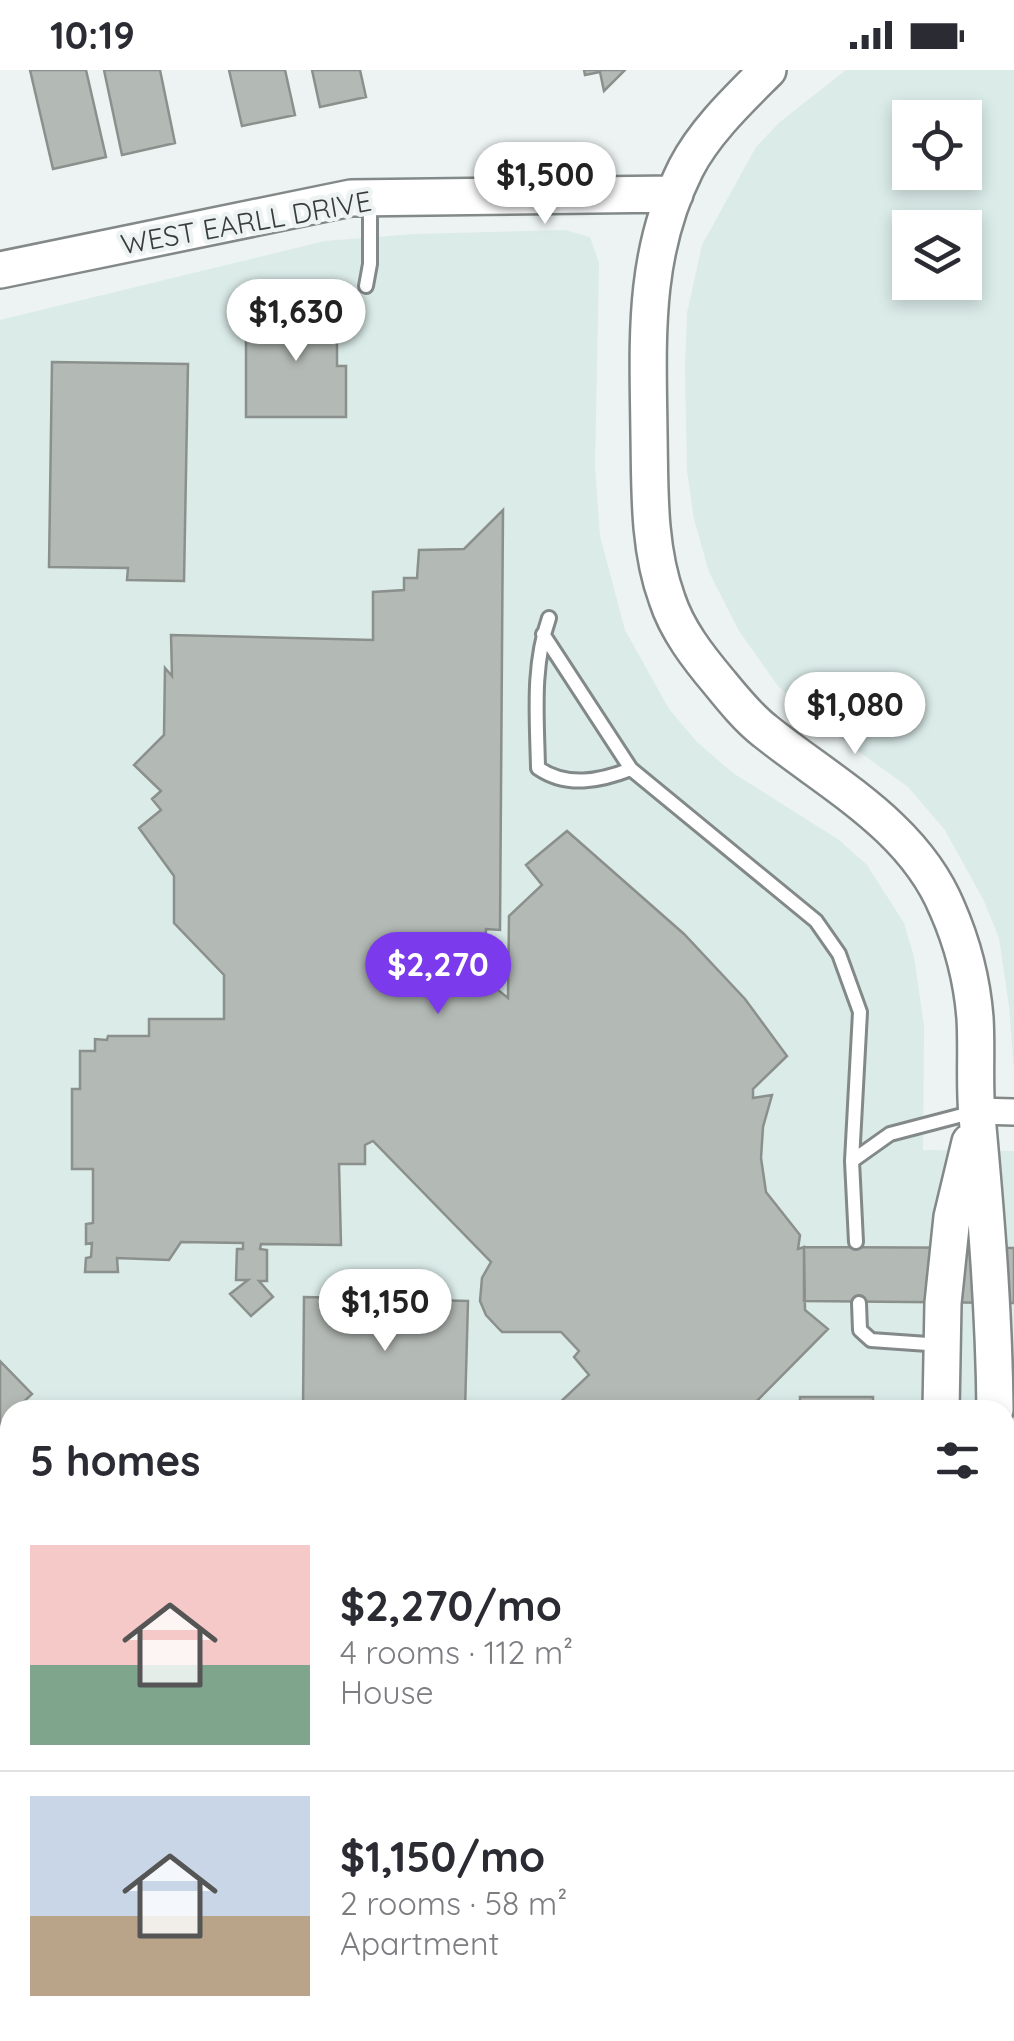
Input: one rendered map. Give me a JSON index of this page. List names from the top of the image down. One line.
{"streets":{"street":["WEST EARLL DRIVE"]},"page":{"status":"10:19","price":["$1,500","$1,630","$1,080","$2,270","$1,150"],"heading":"5 homes","list":[{"name":"$2,270/mo","note":"4 rooms · 112 m² · House"},{"name":"$1,150/mo","note":"2 rooms · 58 m² · Apartment"}]}}
